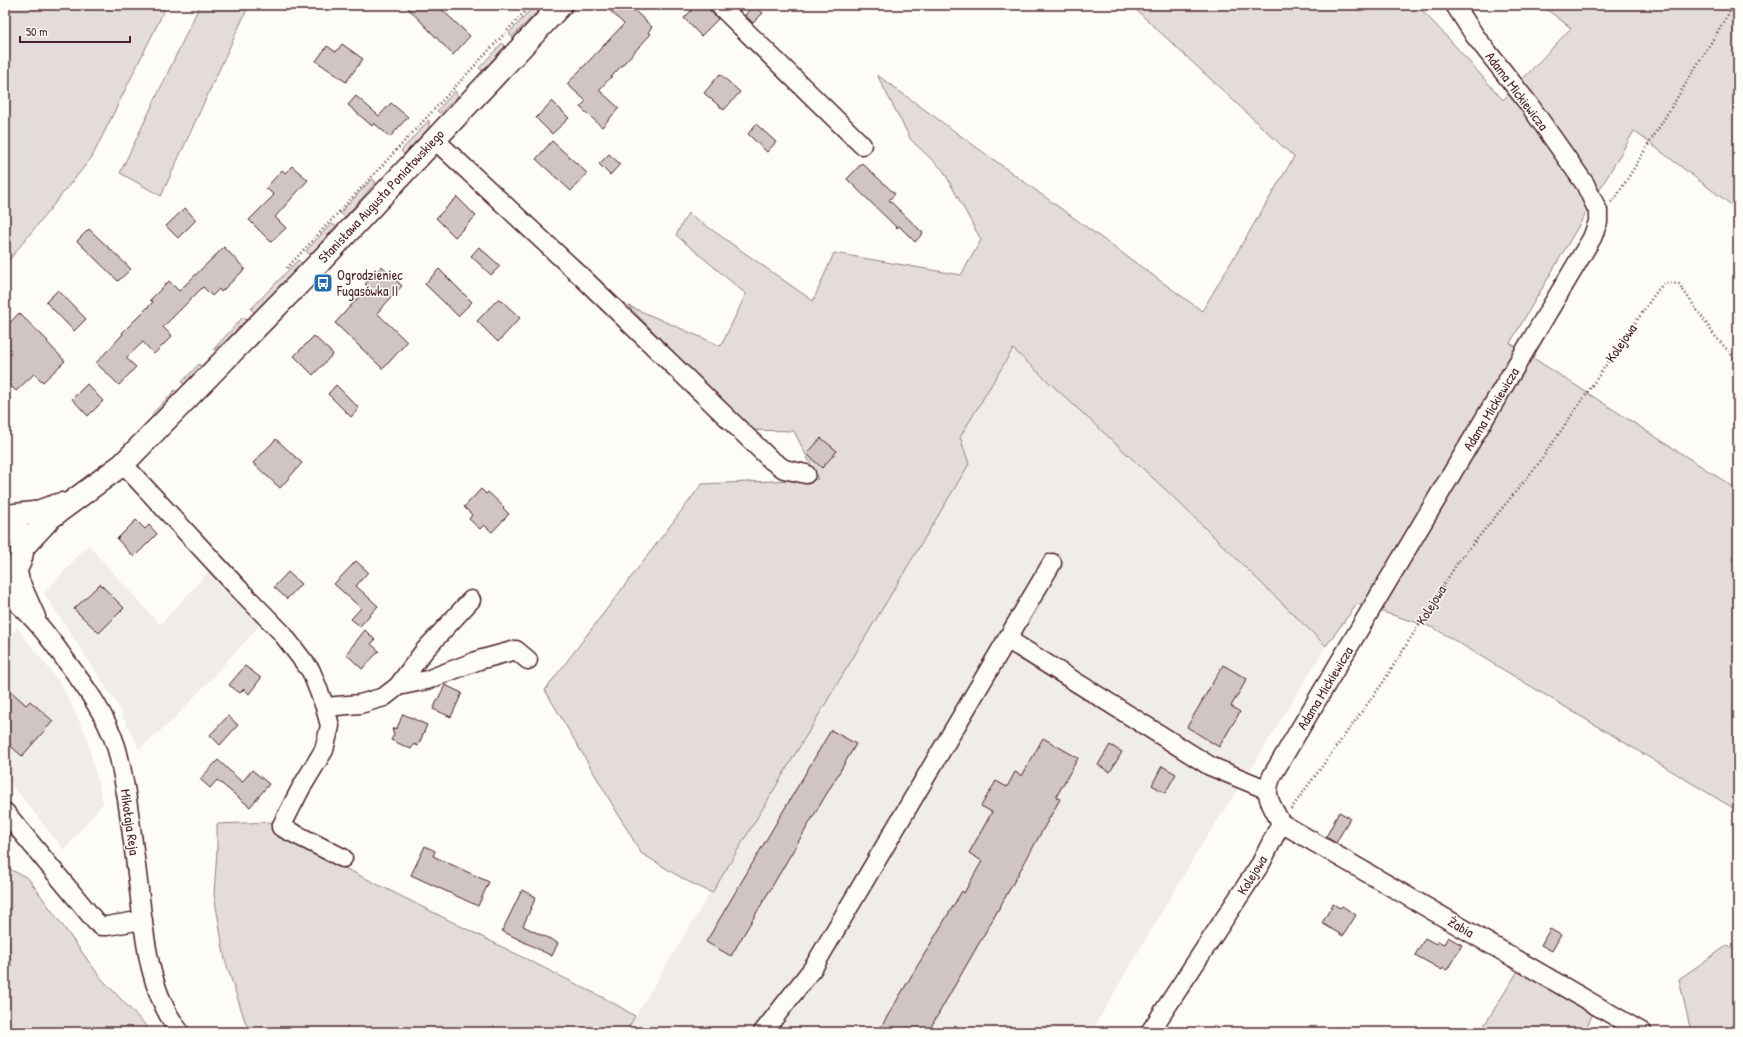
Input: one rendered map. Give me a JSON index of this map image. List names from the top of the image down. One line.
{"streets":{"main road":["Stanisława Augusta Poniatowskiego"],"street":["Adama Mickiewicza","Kolejowa","Mikołaja Reja","Żabia"]},"crossings":[["Kolejowa","Żabia"]],"places":{"bus stop":["Ogrodzieniec Fugasówka II"]},"scale_bar":"50 m"}
